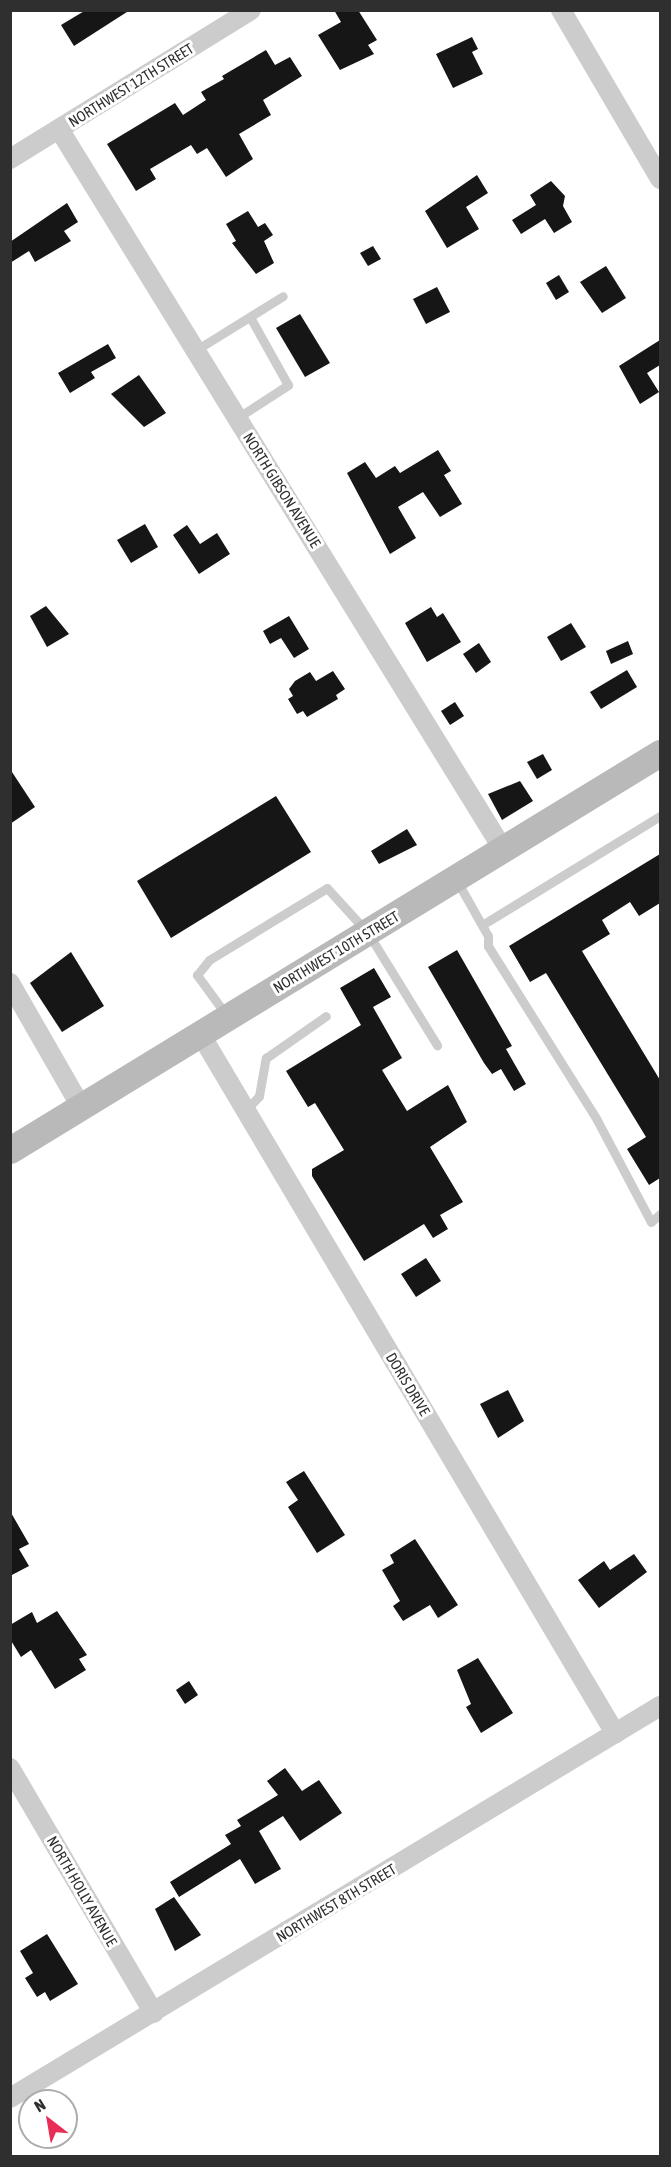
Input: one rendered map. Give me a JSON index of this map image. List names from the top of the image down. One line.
{"streets":{"main road":["NORTHWEST 10TH STREET"],"street":["NORTHWEST 12TH STREET","NORTH GIBSON AVENUE","DORIS DRIVE","NORTH HOLLY AVENUE","NORTHWEST 8TH STREET"]},"crossings":[["NORTHWEST 12TH STREET","NORTH GIBSON AVENUE"],["NORTH GIBSON AVENUE","NORTHWEST 10TH STREET"],["NORTHWEST 10TH STREET","DORIS DRIVE"],["DORIS DRIVE","NORTHWEST 8TH STREET"],["NORTH HOLLY AVENUE","NORTHWEST 8TH STREET"]],"north":"top left"}
